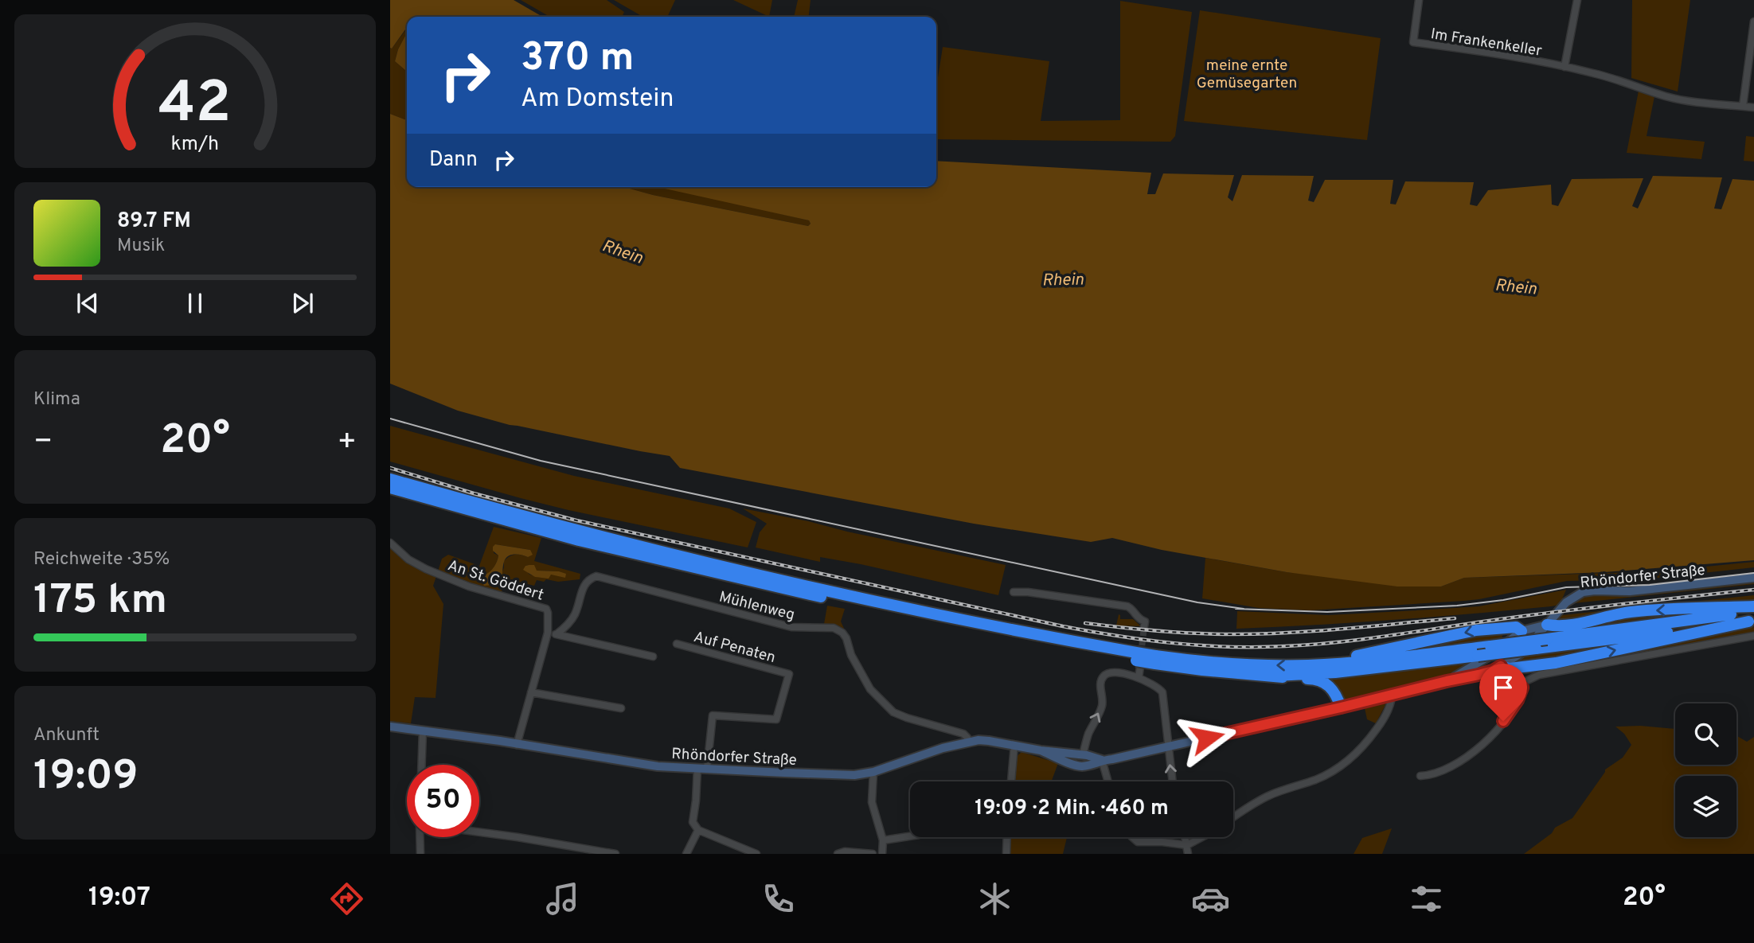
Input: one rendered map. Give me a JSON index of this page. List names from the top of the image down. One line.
{"streets":{"main road":["Rhöndorfer Straße"],"street":["Im Frankenkeller","An St. Göddert","Mühlenweg","Auf Penaten"]},"crossings":[["Rhöndorfer Straße","Mühlenweg"],["Rhöndorfer Straße","Auf Penaten"]],"water":["Rhein"],"parks":["meine ernte Gemüsegarten"],"page":{"turn":["370 m","Am Domstein"],"then":"Dann","song":["89.7 FM","Musik"],"tile":["Klima",["Reichweite · 35%","175 km"],["Ankunft","19:09"]],"heat":["−","20°","+"],"limit":"50","trip":"19:09 · 2 Min. · 460 m","tabs":["19:07","20°"],"gauge":["42","km/h"]}}
